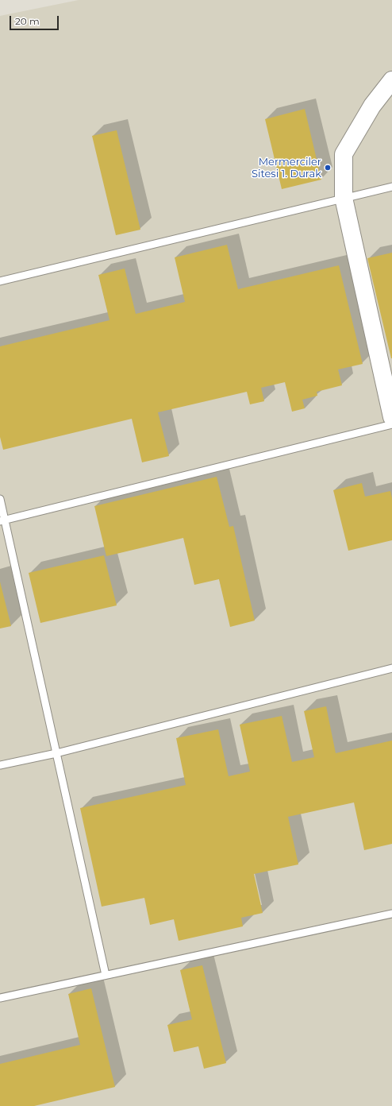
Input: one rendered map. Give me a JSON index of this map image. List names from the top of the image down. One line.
{"places":["Mermerciler Sitesi 1. Durak"],"scale_bar":"20 m"}
